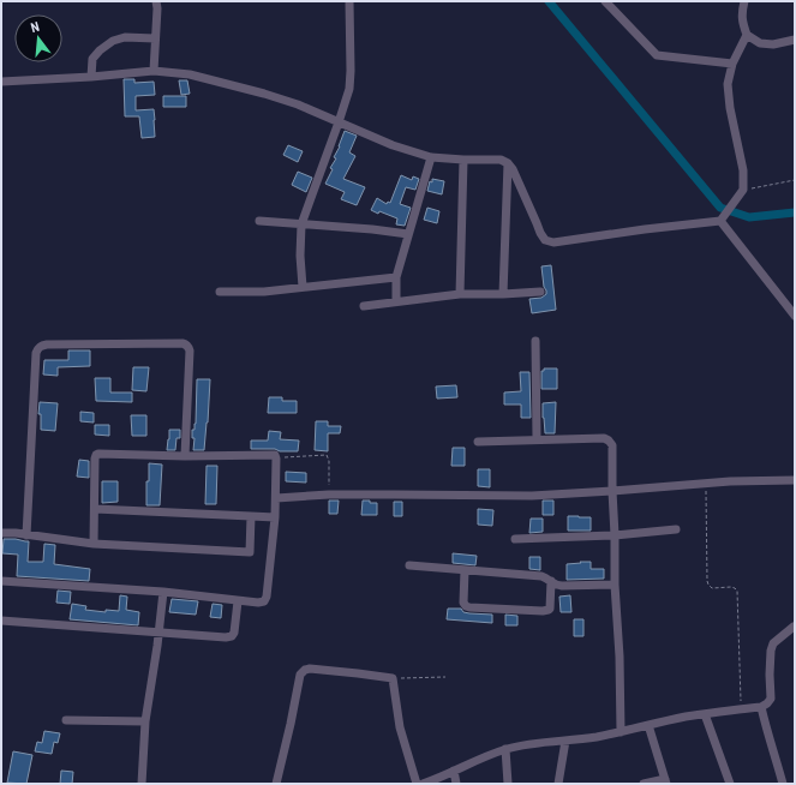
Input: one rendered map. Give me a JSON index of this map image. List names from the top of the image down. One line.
{"north":"top"}
